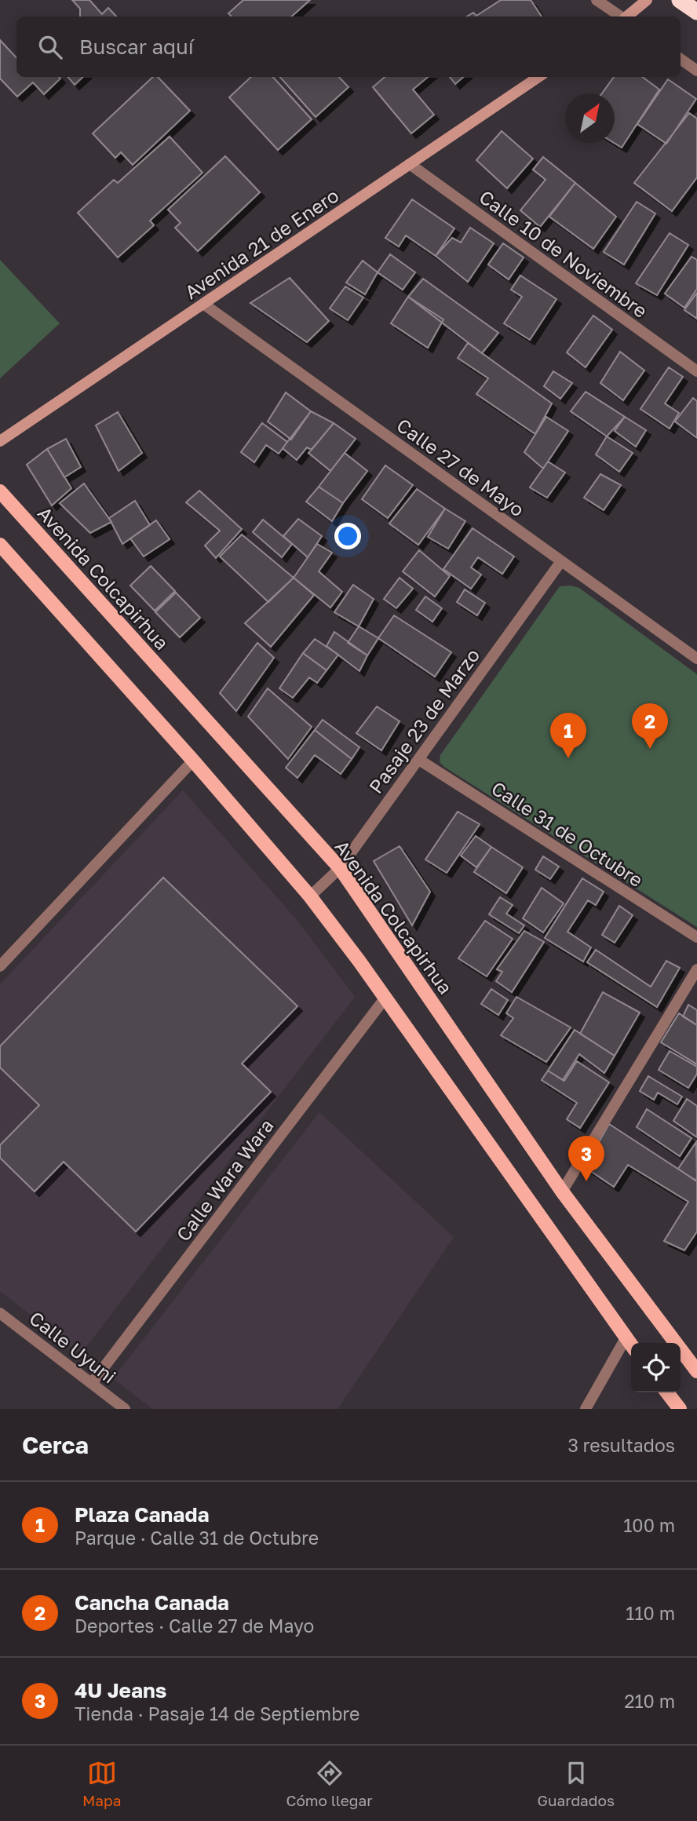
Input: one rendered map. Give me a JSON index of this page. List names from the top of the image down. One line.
{"streets":{"main road":["Avenida 21 de Enero","Avenida Colcapirhua"],"street":["Calle 10 de Noviembre","Calle 27 de Mayo","Pasaje 23 de Marzo","Calle 31 de Octubre","Calle Wara Wara","Calle Uyuni"]},"crossings":[["Avenida 21 de Enero","Calle 10 de Noviembre"],["Avenida 21 de Enero","Calle 27 de Mayo"],["Calle 27 de Mayo","Pasaje 23 de Marzo"],["Avenida Colcapirhua","Pasaje 23 de Marzo"],["Pasaje 23 de Marzo","Calle 31 de Octubre"],["Calle Wara Wara","Calle Uyuni"]],"north":"top right","page":{"search":"Buscar aquí","pins":["2","1","3"],"heading":["Cerca","3 resultados"],"list":[{"mark":"1","name":"Plaza Canada","note":"Parque · Calle 31 de Octubre","value":"100 m"},{"mark":"2","name":"Cancha Canada","note":"Deportes · Calle 27 de Mayo","value":"110 m"},{"mark":"3","name":"4U Jeans","note":"Tienda · Pasaje 14 de Septiembre","value":"210 m"}],"nav":["Mapa","Cómo llegar","Guardados"]}}
